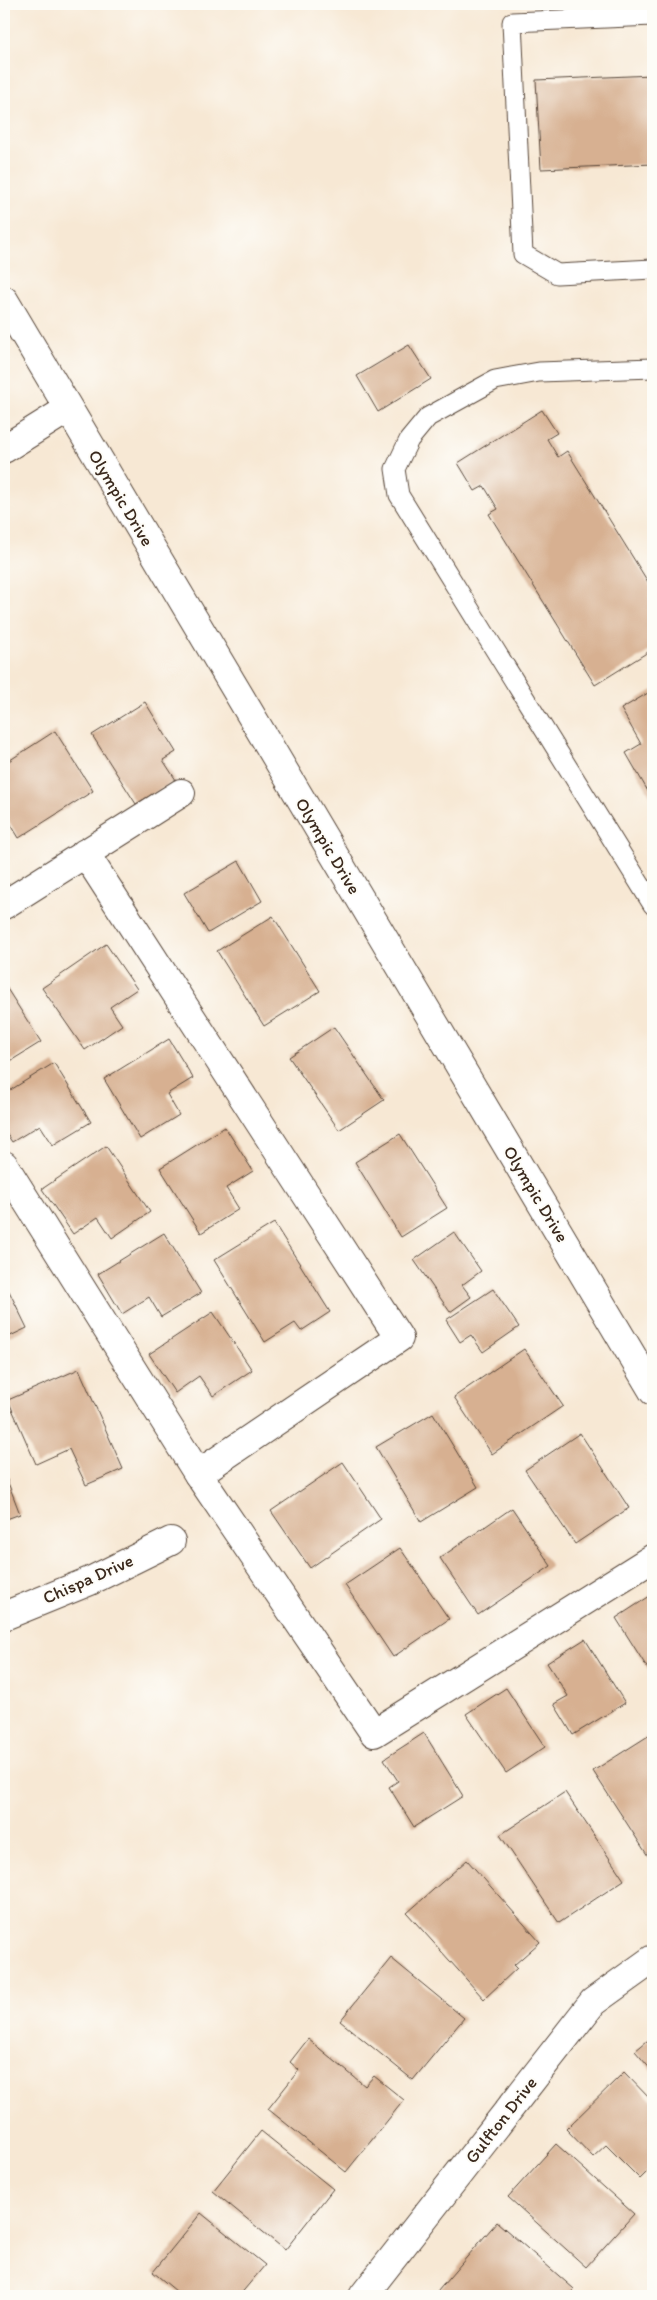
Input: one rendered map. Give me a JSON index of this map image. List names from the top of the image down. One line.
{"streets":{"street":["Olympic Drive","Chispa Drive","Gulfton Drive"]}}
